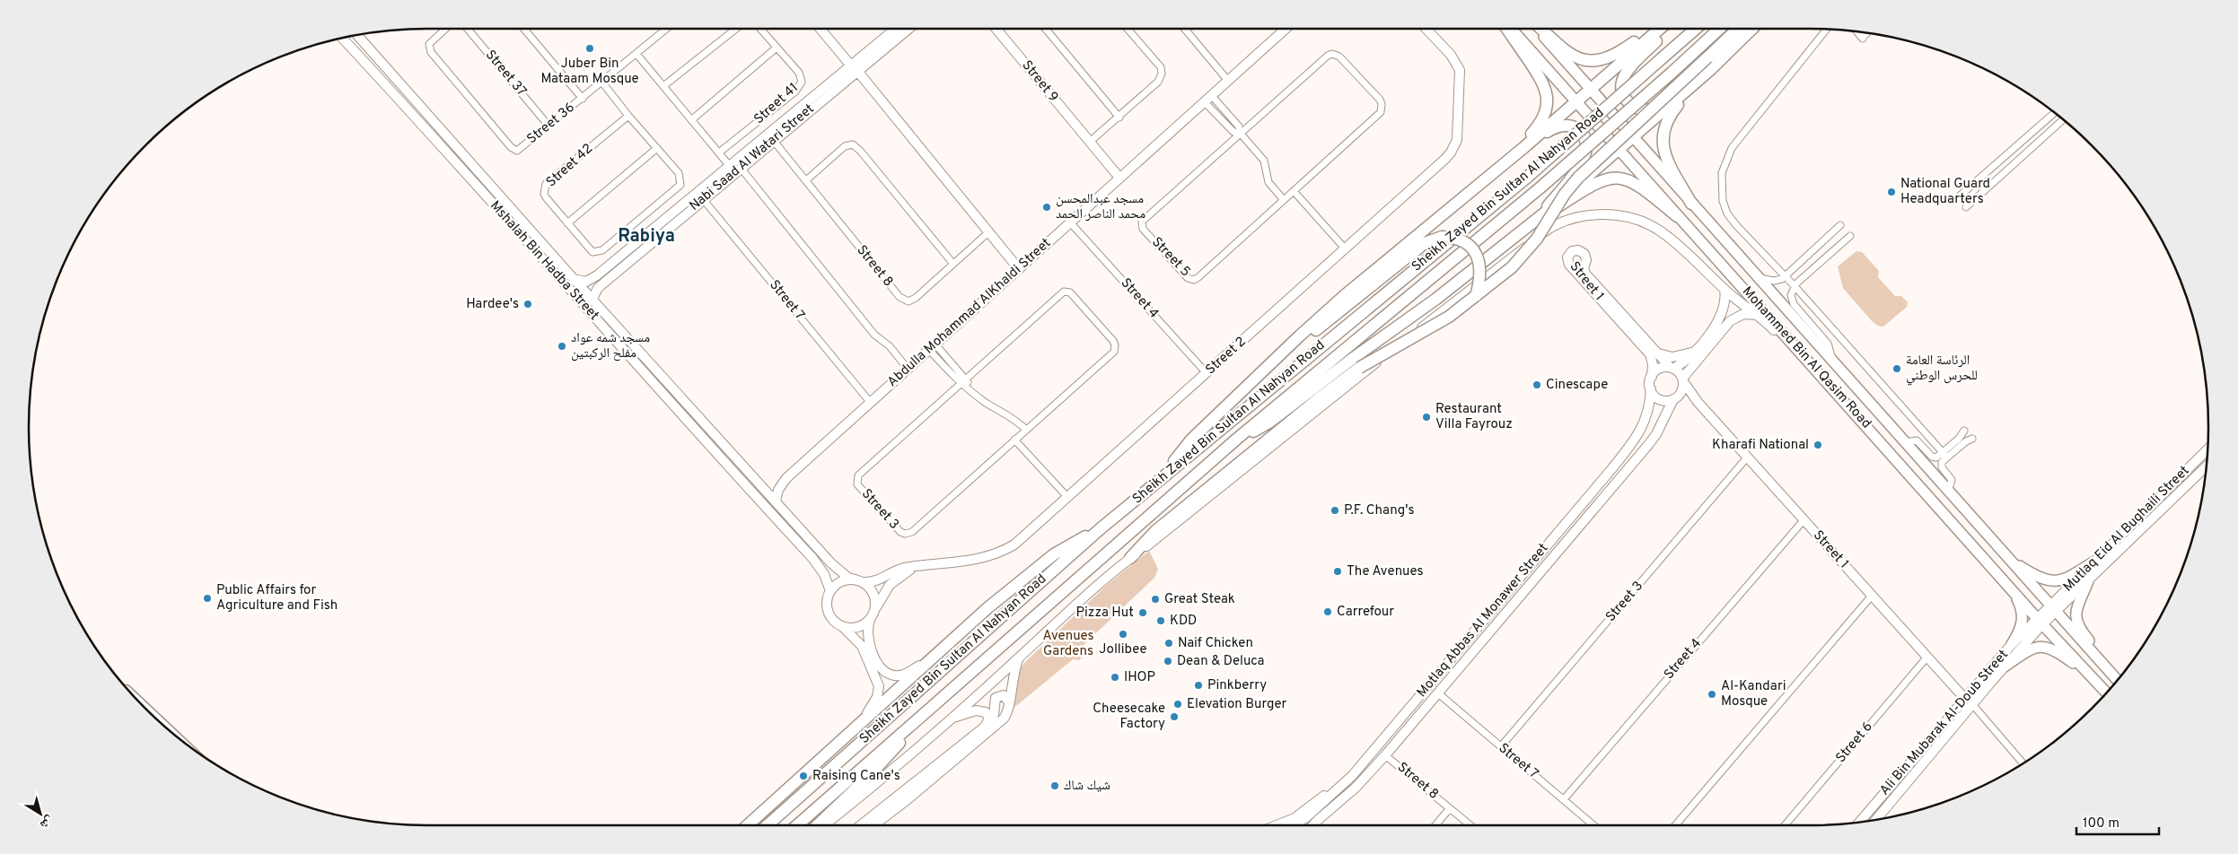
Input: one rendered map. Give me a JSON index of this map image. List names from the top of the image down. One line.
{"streets":{"highway":["Sheikh Zayed Bin Sultan Al Nahyan Road"],"main road":["Mohammed Bin Al Qasim Road"],"street":["Street 37","Street 9","Street 41","Street 36","Nabi Saad Al Watari Street","Street 42","Street 5","Mshalah Bin Hadba Street","Street 8","Street 1","Street 4","Street 7","Abdulla Mohammad AlKhaldi Street","Street 2","Street 3","Mutlaq Eid Al Bughaili Street","Motlaq Abbas Al Monawer Street","Ali Bin Mubarak Al-Doub Street","Street 6"]},"crossings":[["Street 37","Street 36"],["Street 9","Abdulla Mohammad AlKhaldi Street"],["Street 36","Street 42"],["Nabi Saad Al Watari Street","Mshalah Bin Hadba Street"],["Nabi Saad Al Watari Street","Street 8"],["Nabi Saad Al Watari Street","Street 7"],["Mshalah Bin Hadba Street","Abdulla Mohammad AlKhaldi Street"],["Mshalah Bin Hadba Street","Street 2"],["Street 8","Motlaq Abbas Al Monawer Street"],["Street 1","Street 4"],["Street 1","Street 3"],["Street 1","Motlaq Abbas Al Monawer Street"],["Street 1","Ali Bin Mubarak Al-Doub Street"],["Street 1","Street 6"],["Street 4","Street 7"],["Street 4","Abdulla Mohammad AlKhaldi Street"],["Street 4","Street 2"],["Street 7","Abdulla Mohammad AlKhaldi Street"],["Street 7","Street 3"],["Street 7","Motlaq Abbas Al Monawer Street"],["Mohammed Bin Al Qasim Road","Mutlaq Eid Al Bughaili Street"],["Mohammed Bin Al Qasim Road","Ali Bin Mubarak Al-Doub Street"],["Mutlaq Eid Al Bughaili Street","Ali Bin Mubarak Al-Doub Street"]],"districts":["Rabiya"],"parks":["Avenues Gardens"],"places":["Juber Bin Mataam Mosque","National Guard Headquarters","مسجد عبدالمحسن محمد الناصر الحمد","Hardee's","مسجد شمه عواد مفلح الركبتين","الرئاسة العامة للحرس الوطني","Cinescape","Restaurant Villa Fayrouz","Kharafi National","P.F. Chang's","The Avenues","Public Affairs for Agriculture and Fish","Great Steak","Carrefour","Pizza Hut","KDD","Jollibee","Naif Chicken","Dean & Deluca","IHOP","Pinkberry","Al-Kandari Mosque","Elevation Burger","Cheesecake Factory","Raising Cane's","شيك شاك"],"scale_bar":"100 m","north":"bottom right"}
